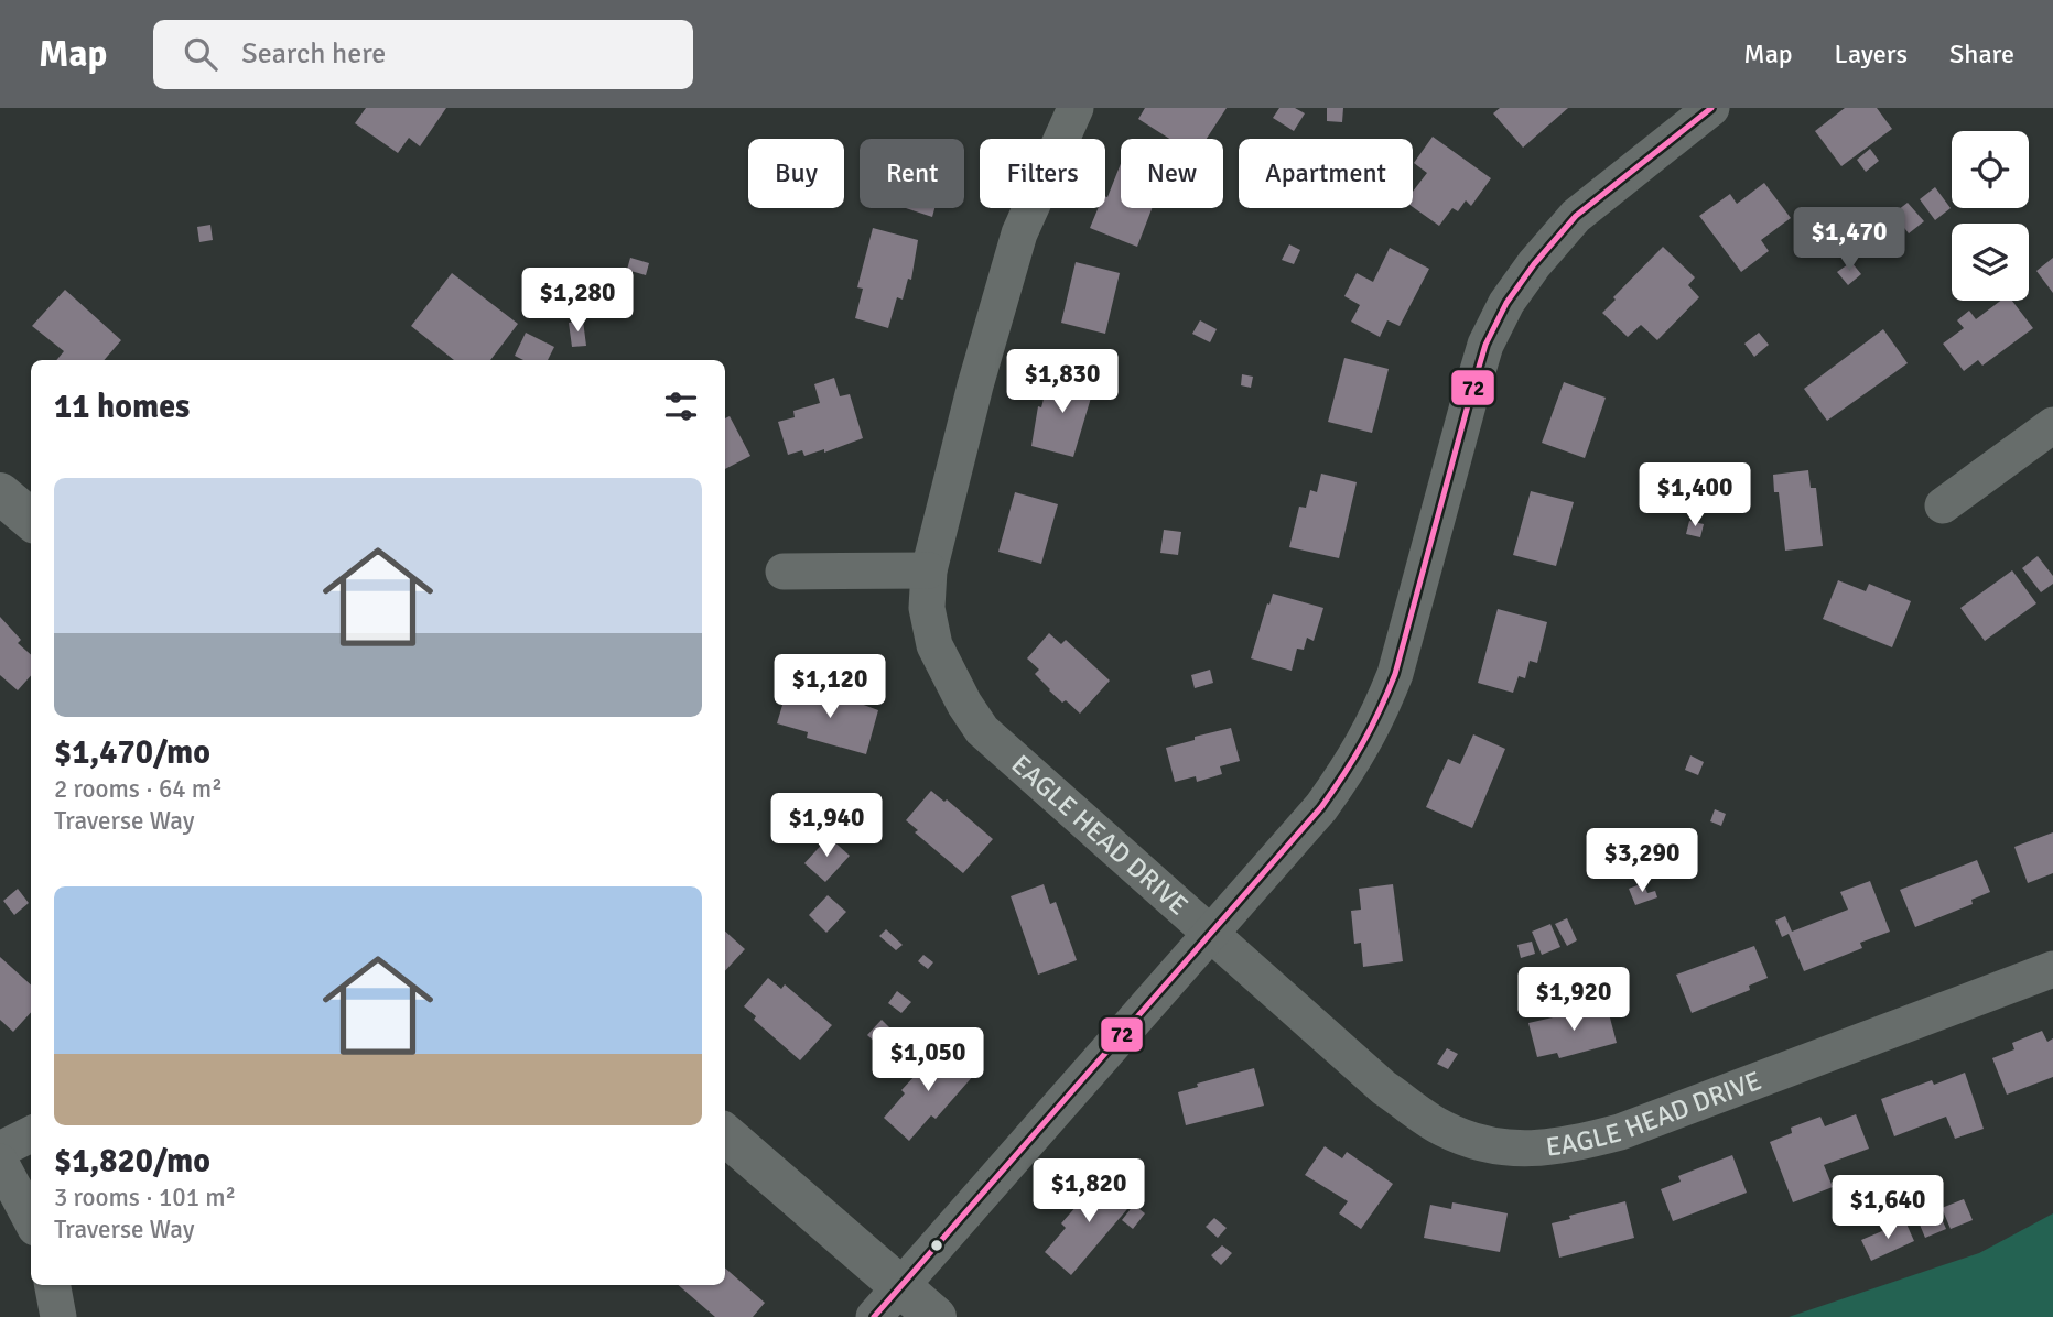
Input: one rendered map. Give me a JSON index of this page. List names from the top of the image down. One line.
{"streets":{"street":["EAGLE HEAD DRIVE"]},"lines":["transit line 72"],"page":{"header":"Map","search":"Search here","nav":["Map","Layers","Share"],"chip":["Buy","Rent","Filters","New","Apartment"],"price":["$1,470","$1,280","$1,830","$1,400","$1,120","$1,940","$3,290","$1,920","$1,050","$1,820","$1,640"],"heading":"11 homes","list":[{"name":"$1,470/mo","note":"2 rooms · 64 m² · Traverse Way"},{"name":"$1,820/mo","note":"3 rooms · 101 m² · Traverse Way"}]}}
